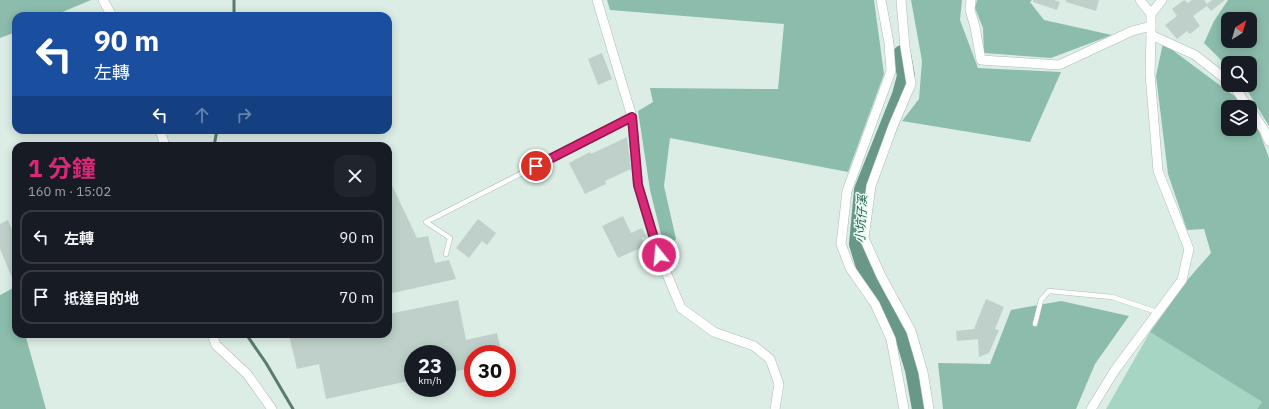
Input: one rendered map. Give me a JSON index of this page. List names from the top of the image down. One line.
{"water":["小坑仔溪"],"north":"top right","page":{"turn":["90 m","左轉"],"heading":["1 分鐘","160 m · 15:02"],"list":[{"name":"左轉","value":"90 m"},{"name":"抵達目的地","value":"70 m"}],"speed":"23 km/h","limit":"30"}}
